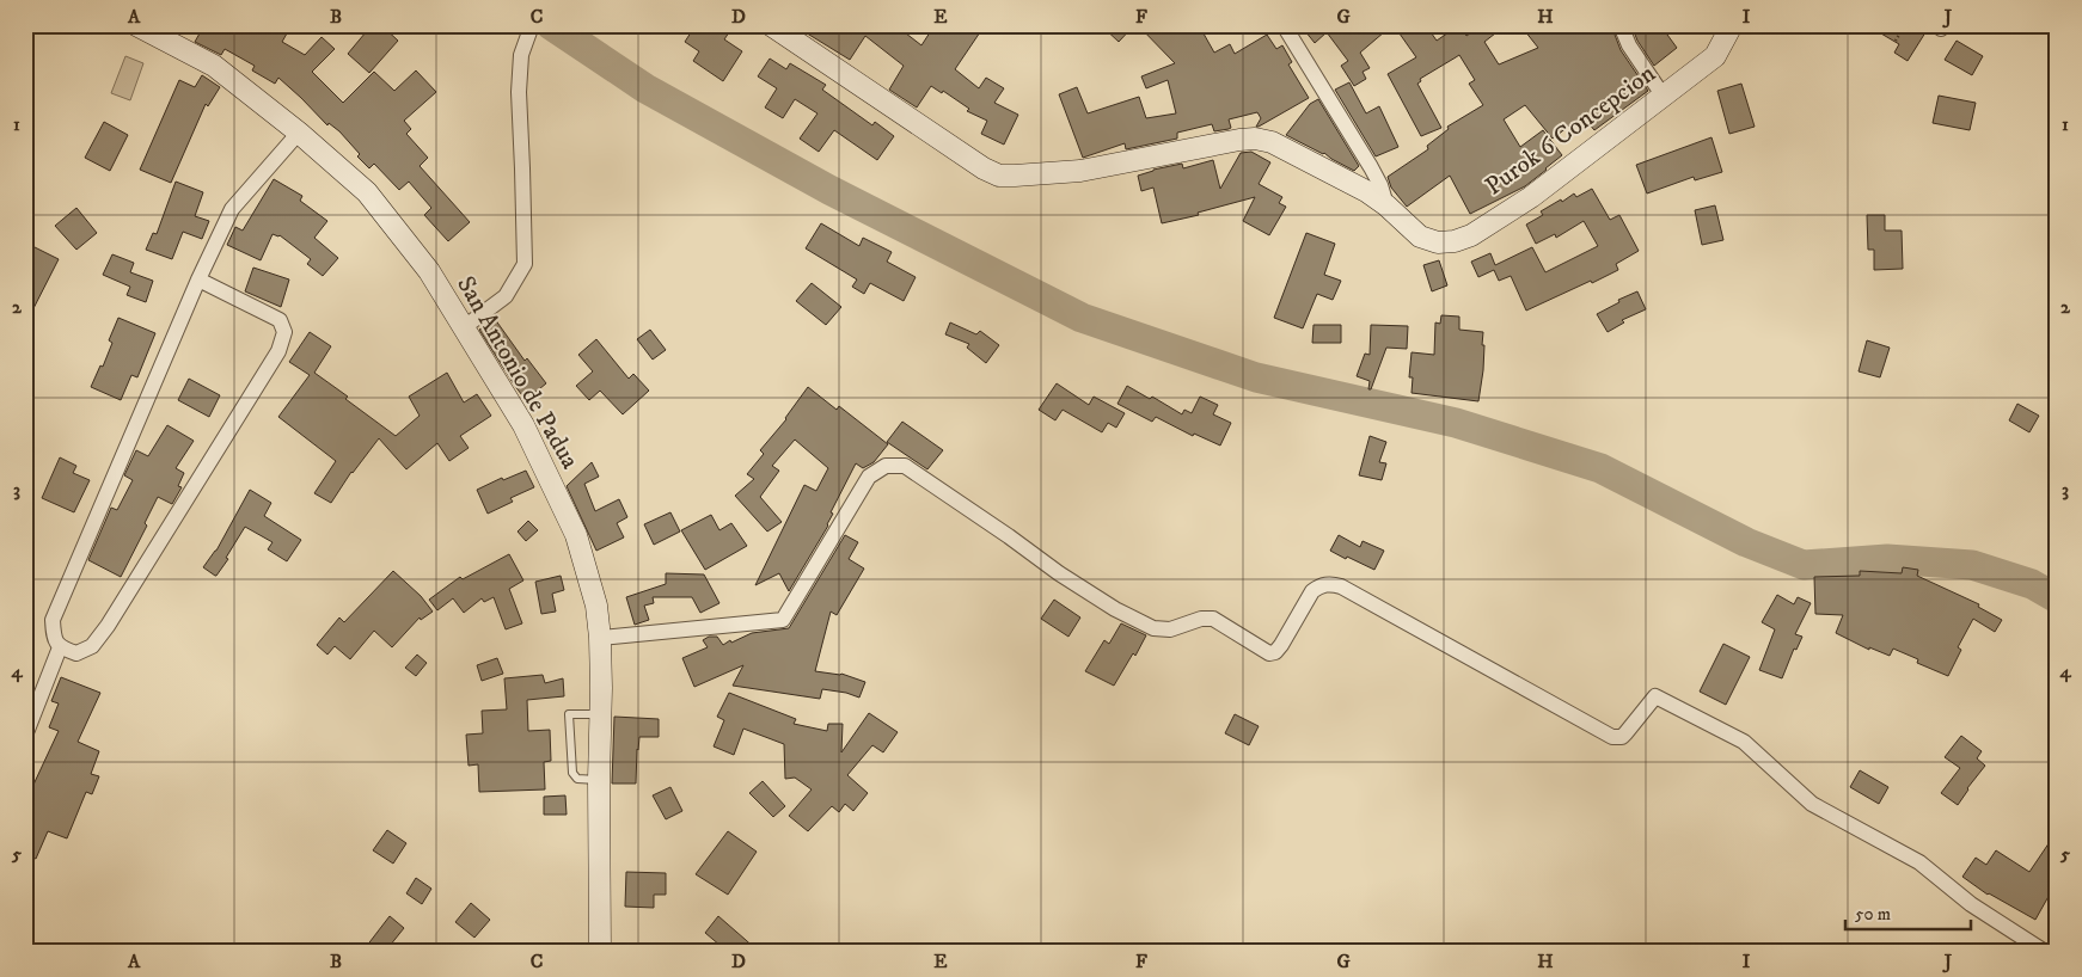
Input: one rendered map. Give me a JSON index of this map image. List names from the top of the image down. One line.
{"streets":{"street":["Purok 6 Concepcion","San Antonio de Padua"]},"scale_bar":"50 m","grid":{"columns":["A","B","C","D","E","F","G","H","I","J"],"rows":["1","2","3","4","5"]}}
